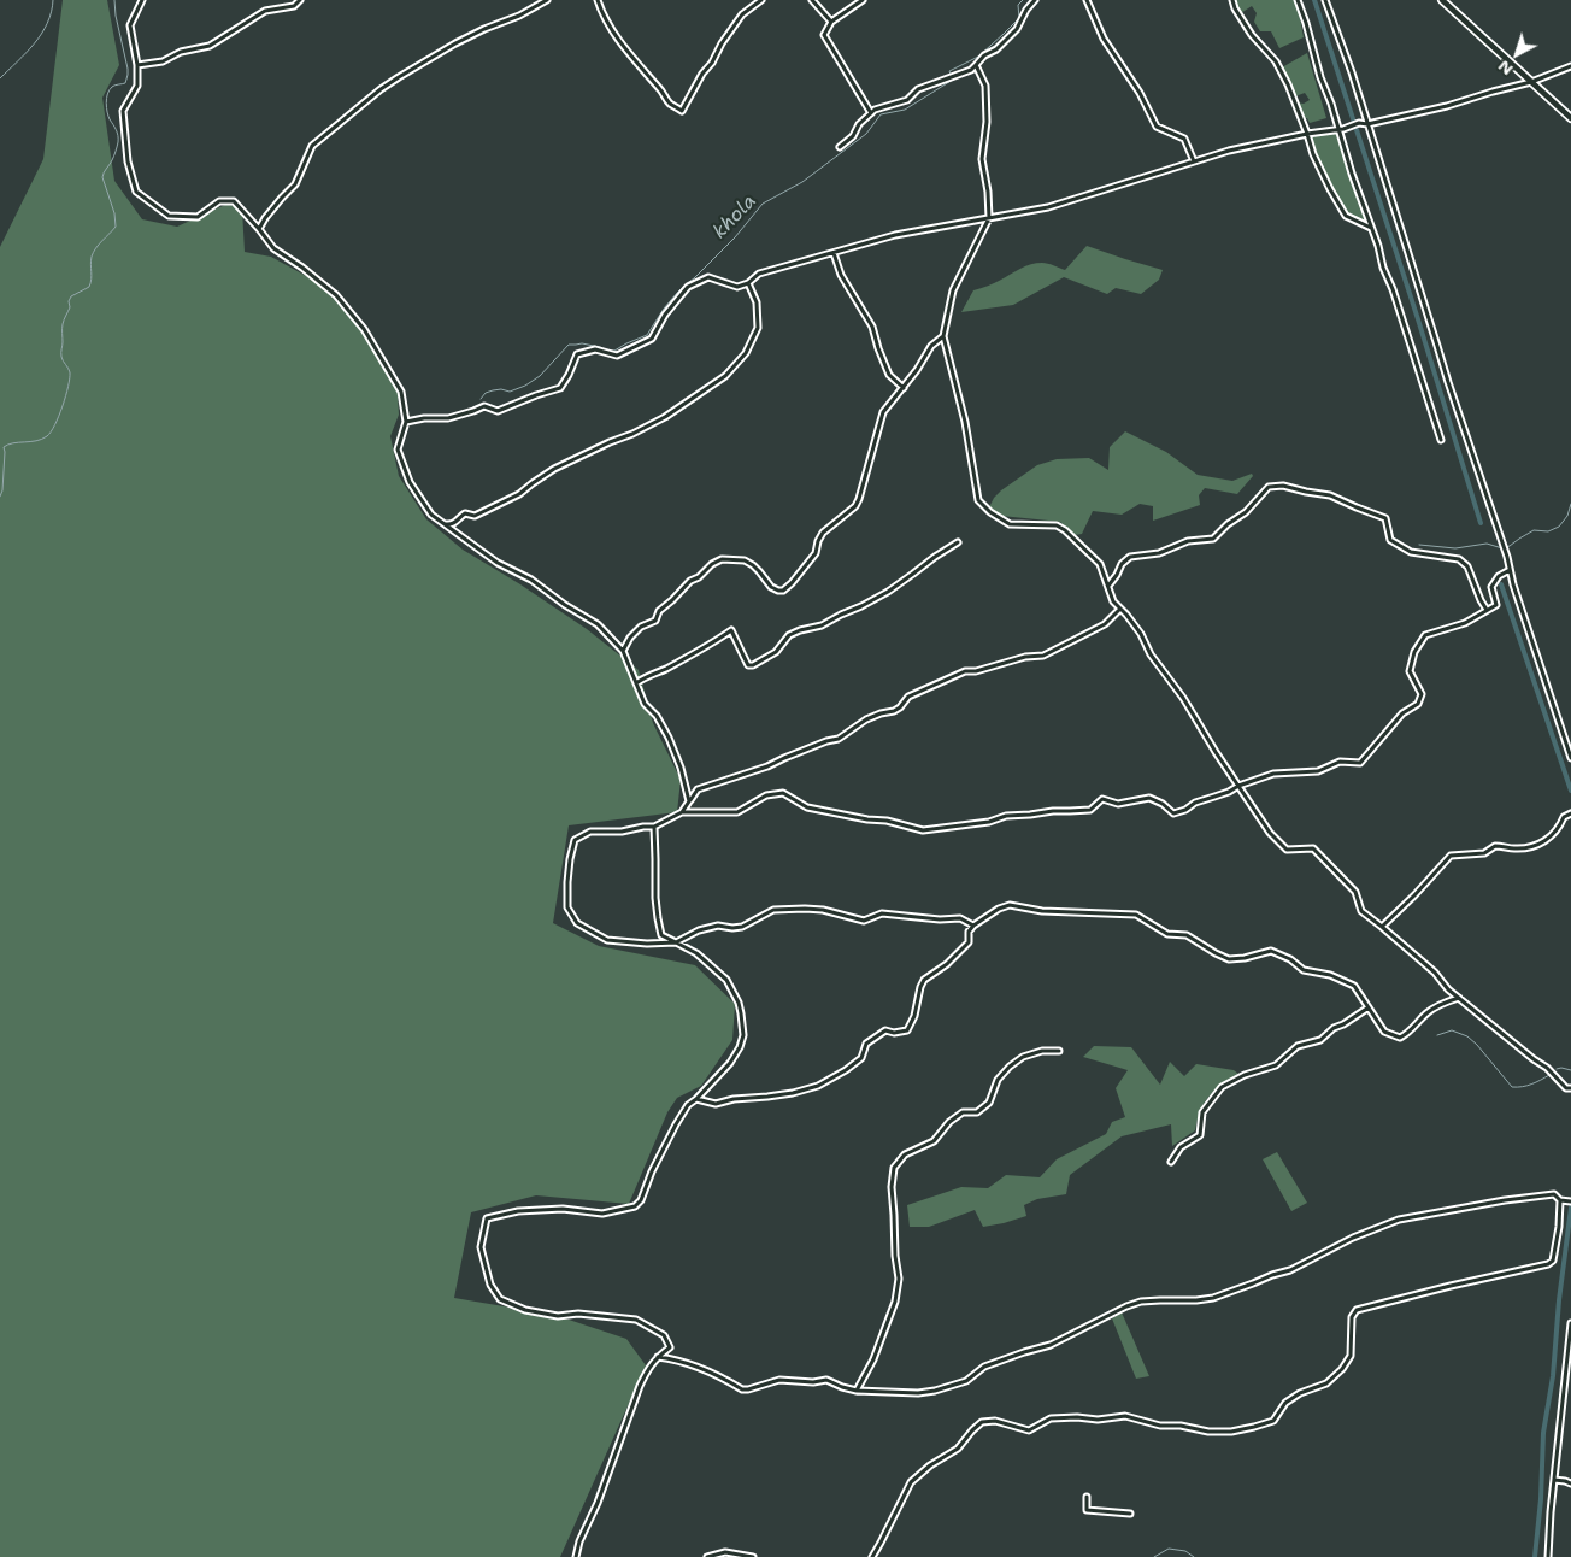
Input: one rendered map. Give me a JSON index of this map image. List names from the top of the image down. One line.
{"water":["khola"],"north":"bottom left"}
